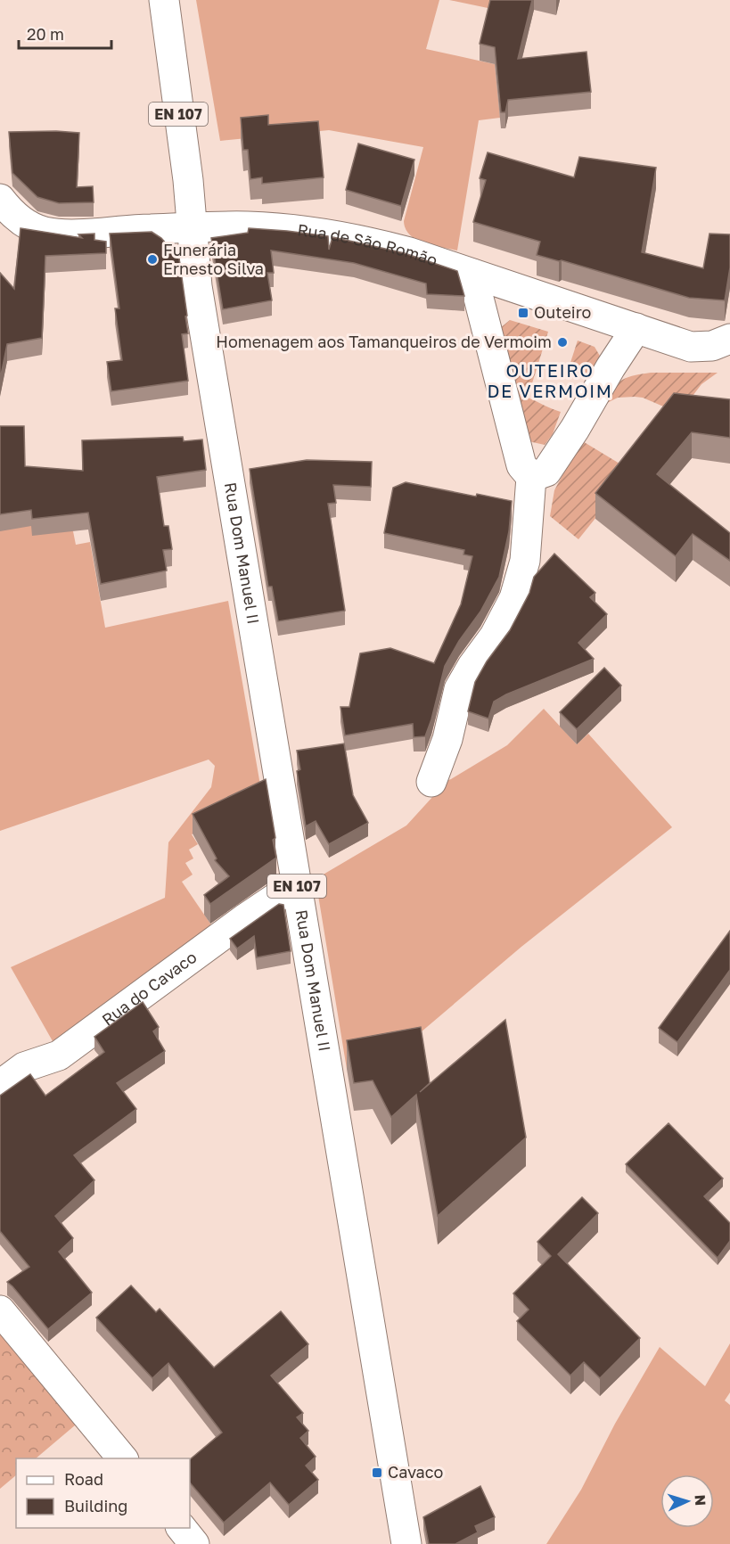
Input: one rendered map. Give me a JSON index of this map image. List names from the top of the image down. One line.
{"streets":{"street":["EN 107","Rua de São Romão","Rua Dom Manuel II","Rua do Cavaco"]},"crossings":[["EN 107","Rua de São Romão"],["EN 107","Rua Dom Manuel II"],["Rua de São Romão","Rua Dom Manuel II"],["Rua Dom Manuel II","Rua do Cavaco"]],"districts":["OUTEIRO DE VERMOIM"],"places":{"other":["Funerária Ernesto Silva","Homenagem aos Tamanqueiros de Vermoim"],"transit":["Outeiro","Cavaco"]},"legend":["Road","Building"],"scale_bar":"20 m","north":"right"}
